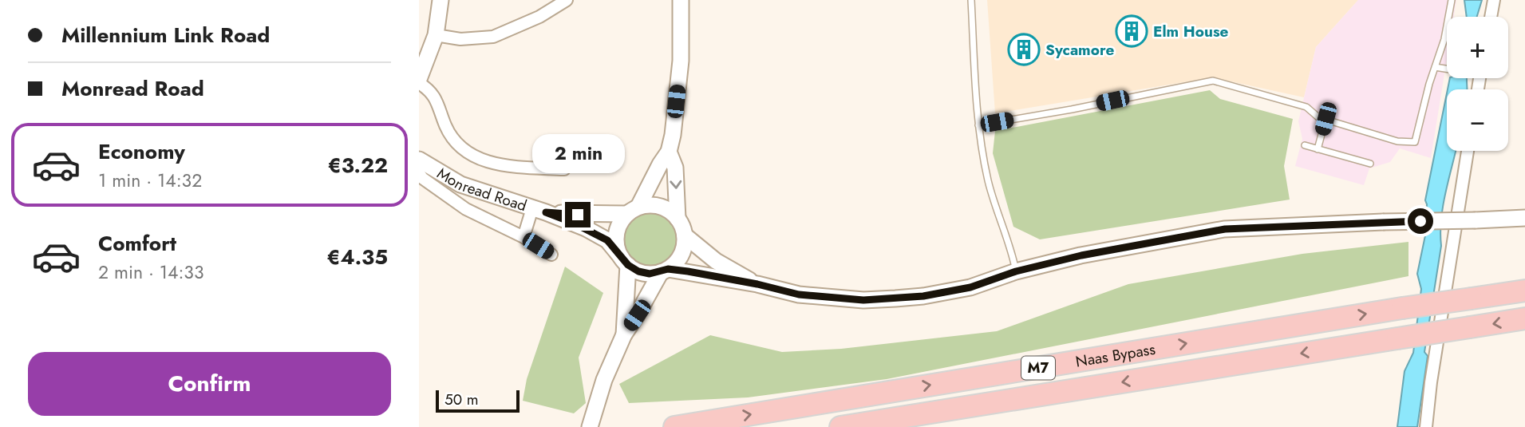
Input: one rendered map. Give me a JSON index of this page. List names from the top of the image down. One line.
{"streets":{"highway":["Naas Bypass","M7"],"main road":["Monread Road"]},"places":{"building":["Elm House","Sycamore"]},"scale_bar":"50 m","page":{"banner":["Millennium Link Road","Monread Road"],"map_buttons":["+","−"],"list":[{"name":"Economy","note":"1 min · 14:32","value":"€3.22"},{"name":"Comfort","note":"2 min · 14:33","value":"€4.35"}],"bubble":"2 min","buttons":"Confirm","scale":"50 m"}}
